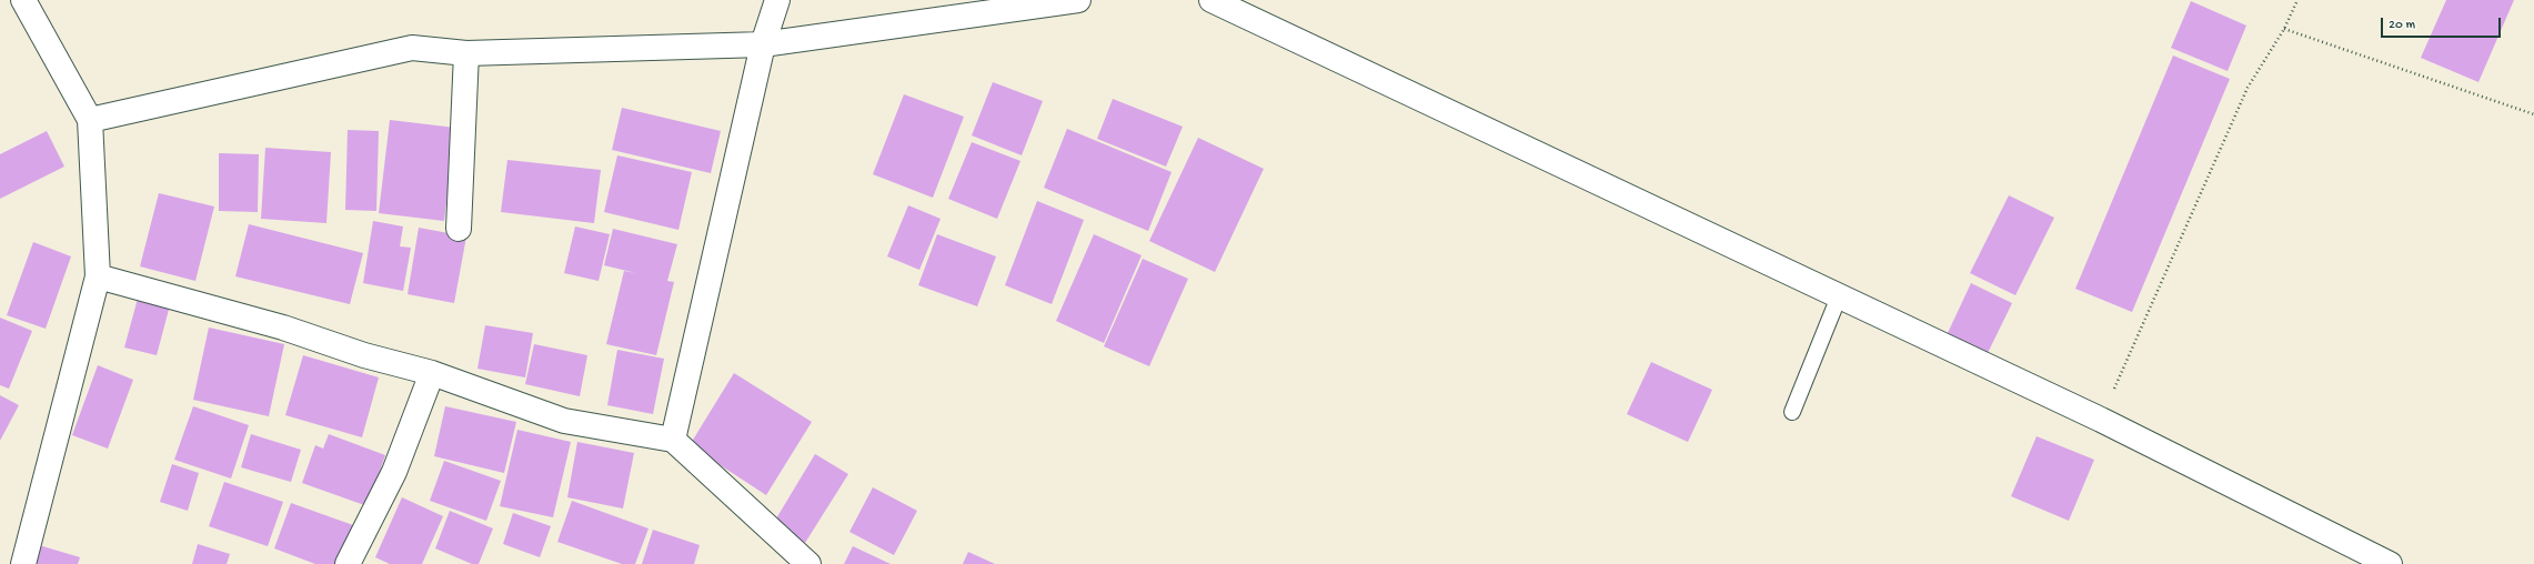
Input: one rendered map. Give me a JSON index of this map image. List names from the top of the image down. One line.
{"scale_bar":"20 m"}
